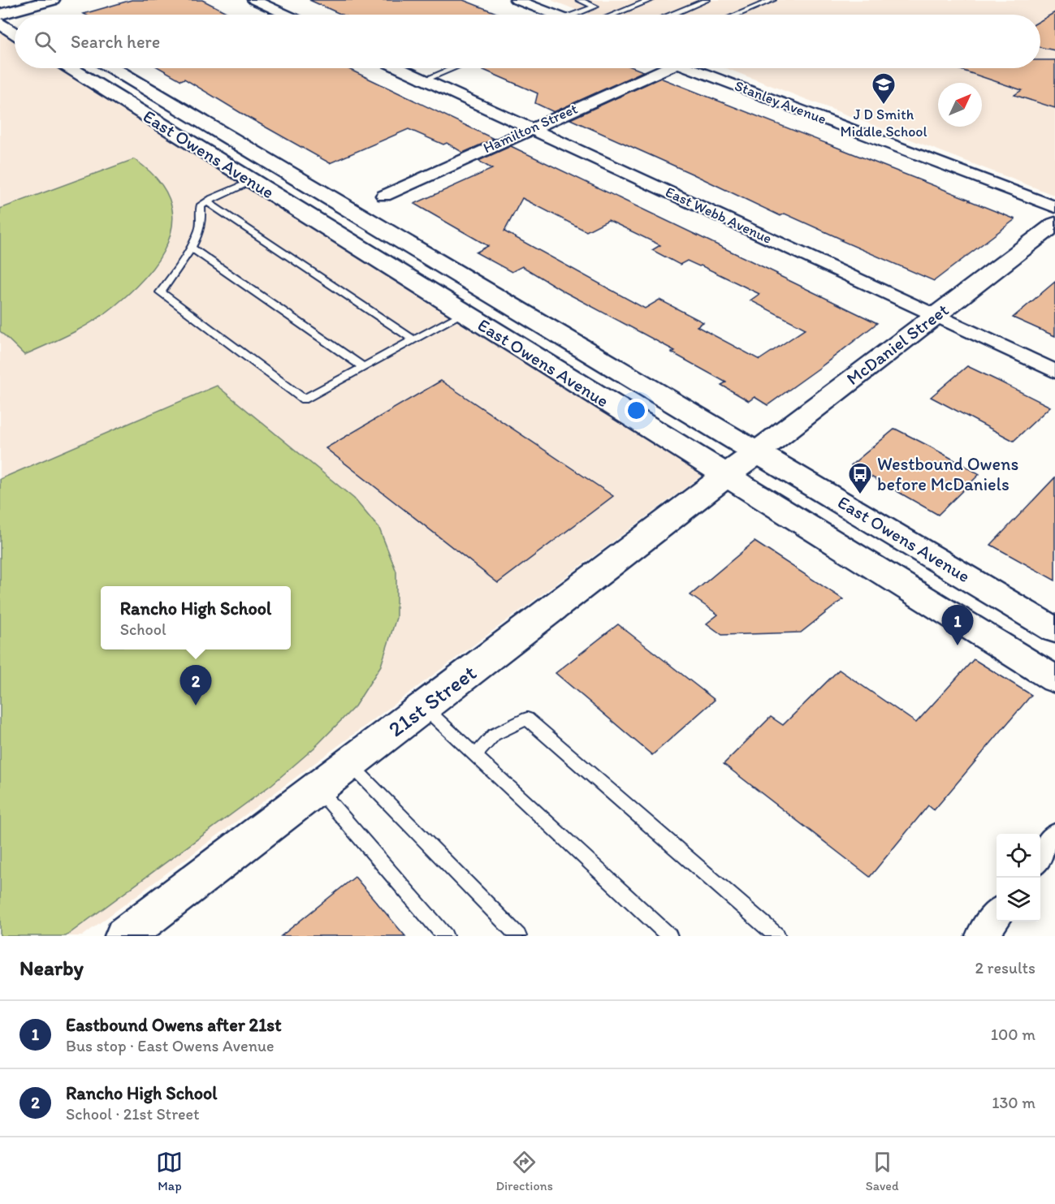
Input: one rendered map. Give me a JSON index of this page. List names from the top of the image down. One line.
{"streets":{"main road":["East Owens Avenue","McDaniel Street","21st Street"],"street":["Stanley Avenue","Hamilton Street","East Webb Avenue"]},"crossings":[["Hamilton Street","East Webb Avenue"],["East Owens Avenue","McDaniel Street"],["East Owens Avenue","21st Street"],["East Webb Avenue","McDaniel Street"],["McDaniel Street","21st Street"]],"places":{"school or university":["J D Smith Middle School"],"bus stop":["Westbound Owens before McDaniels"]},"north":"top right","page":{"search":"Search here","popup":["Rancho High School","School"],"pins":["1","2"],"heading":["Nearby","2 results"],"list":[{"mark":"1","name":"Eastbound Owens after 21st","note":"Bus stop · East Owens Avenue","value":"100 m"},{"mark":"2","name":"Rancho High School","note":"School · 21st Street","value":"130 m"}],"nav":["Map","Directions","Saved"]}}
